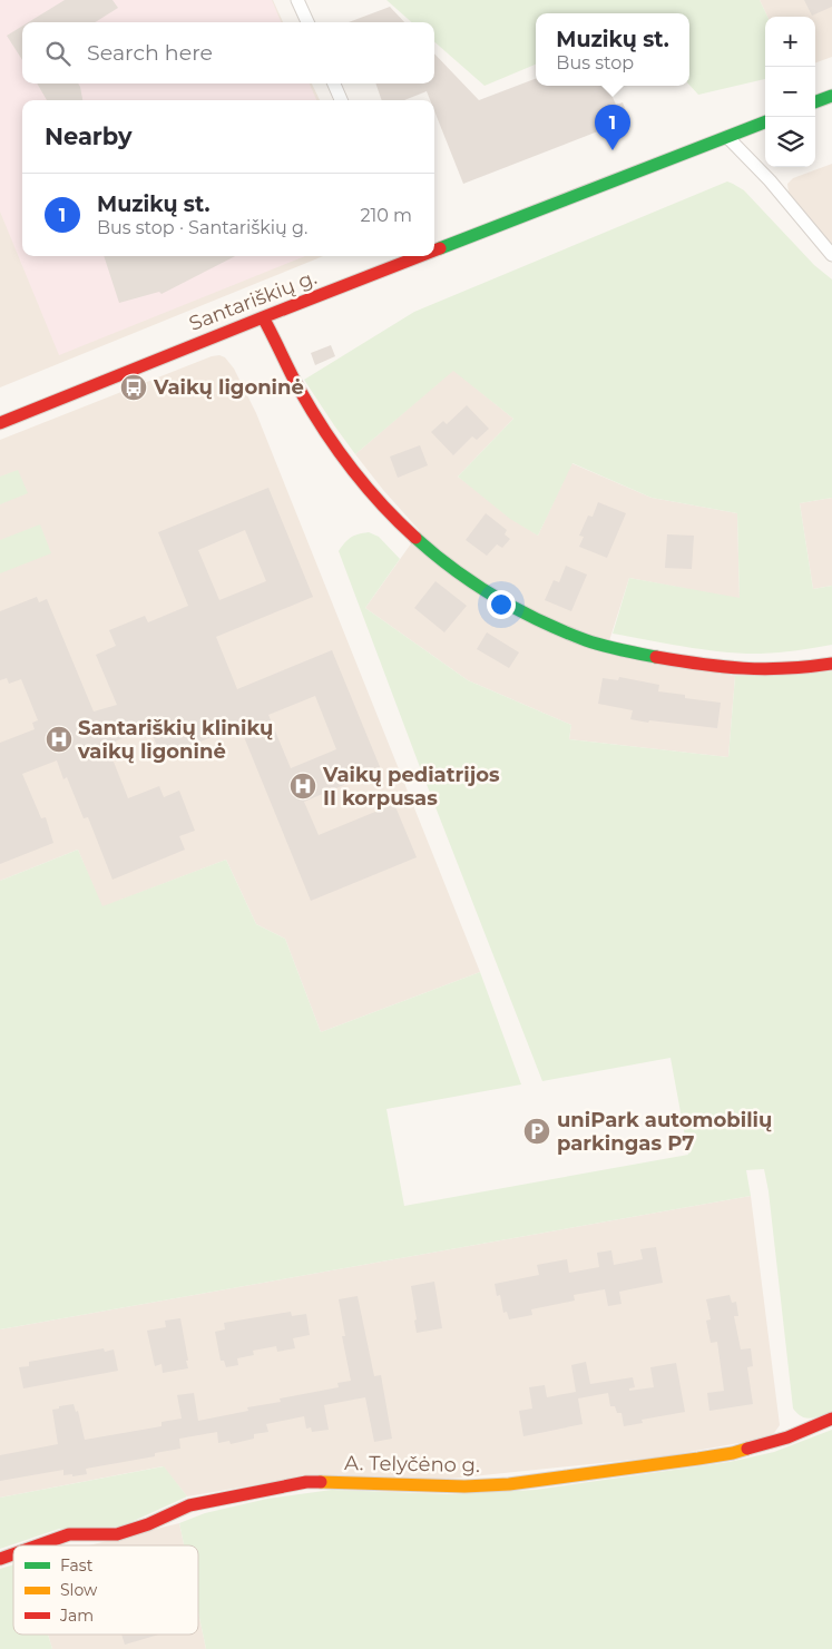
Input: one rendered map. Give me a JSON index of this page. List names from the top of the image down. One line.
{"streets":{"street":["Santariškių g.","A. Telyčėno g."]},"places":{"bus stop":["Vaikų ligoninė"],"hospital":["Santariškių klinikų vaikų ligoninė","Vaikų pediatrijos II korpusas"],"parking":["uniPark automobilių parkingas P7"]},"legend":["Fast","Slow","Jam"],"page":{"popup":["Muzikų st.","Bus stop"],"map_buttons":["+","−"],"search":"Search here","heading":"Nearby","pins":"1","list":[{"mark":"1","name":"Muzikų st.","note":"Bus stop · Santariškių g.","value":"210 m"}]}}
